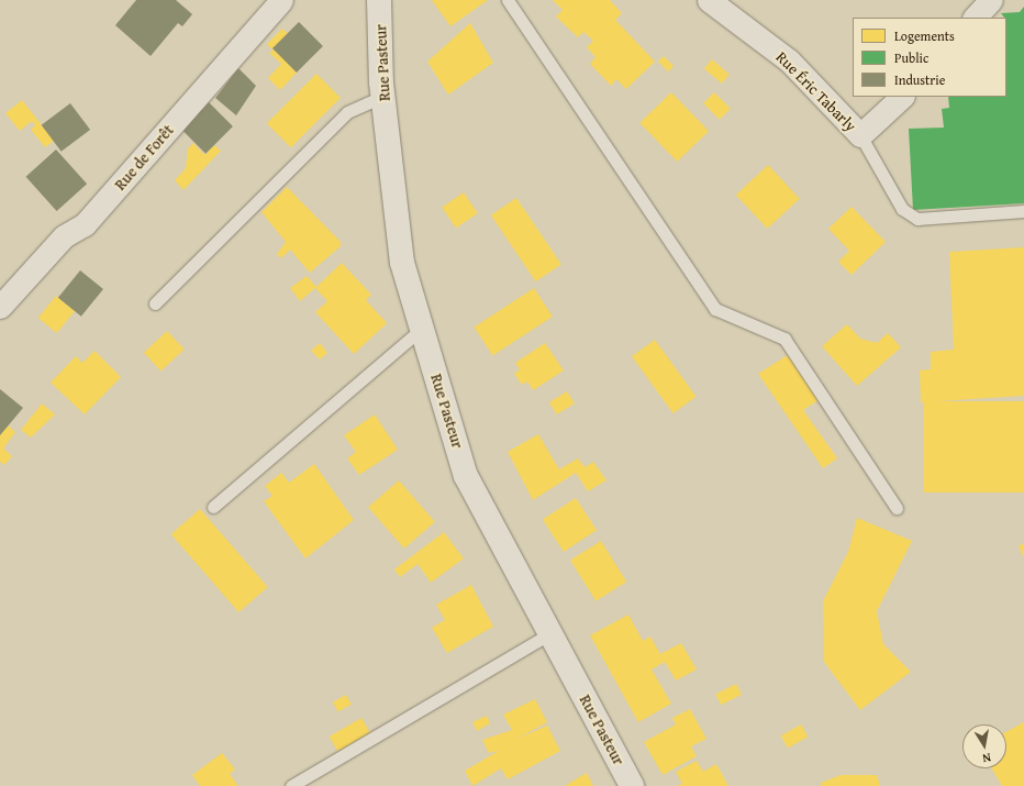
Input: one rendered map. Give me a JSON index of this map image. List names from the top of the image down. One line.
{"streets":{"main road":["Rue Pasteur"],"street":["Rue Éric Tabarly","Rue de Forêt"]},"legend":["Logements","Public","Industrie"],"north":"bottom"}
